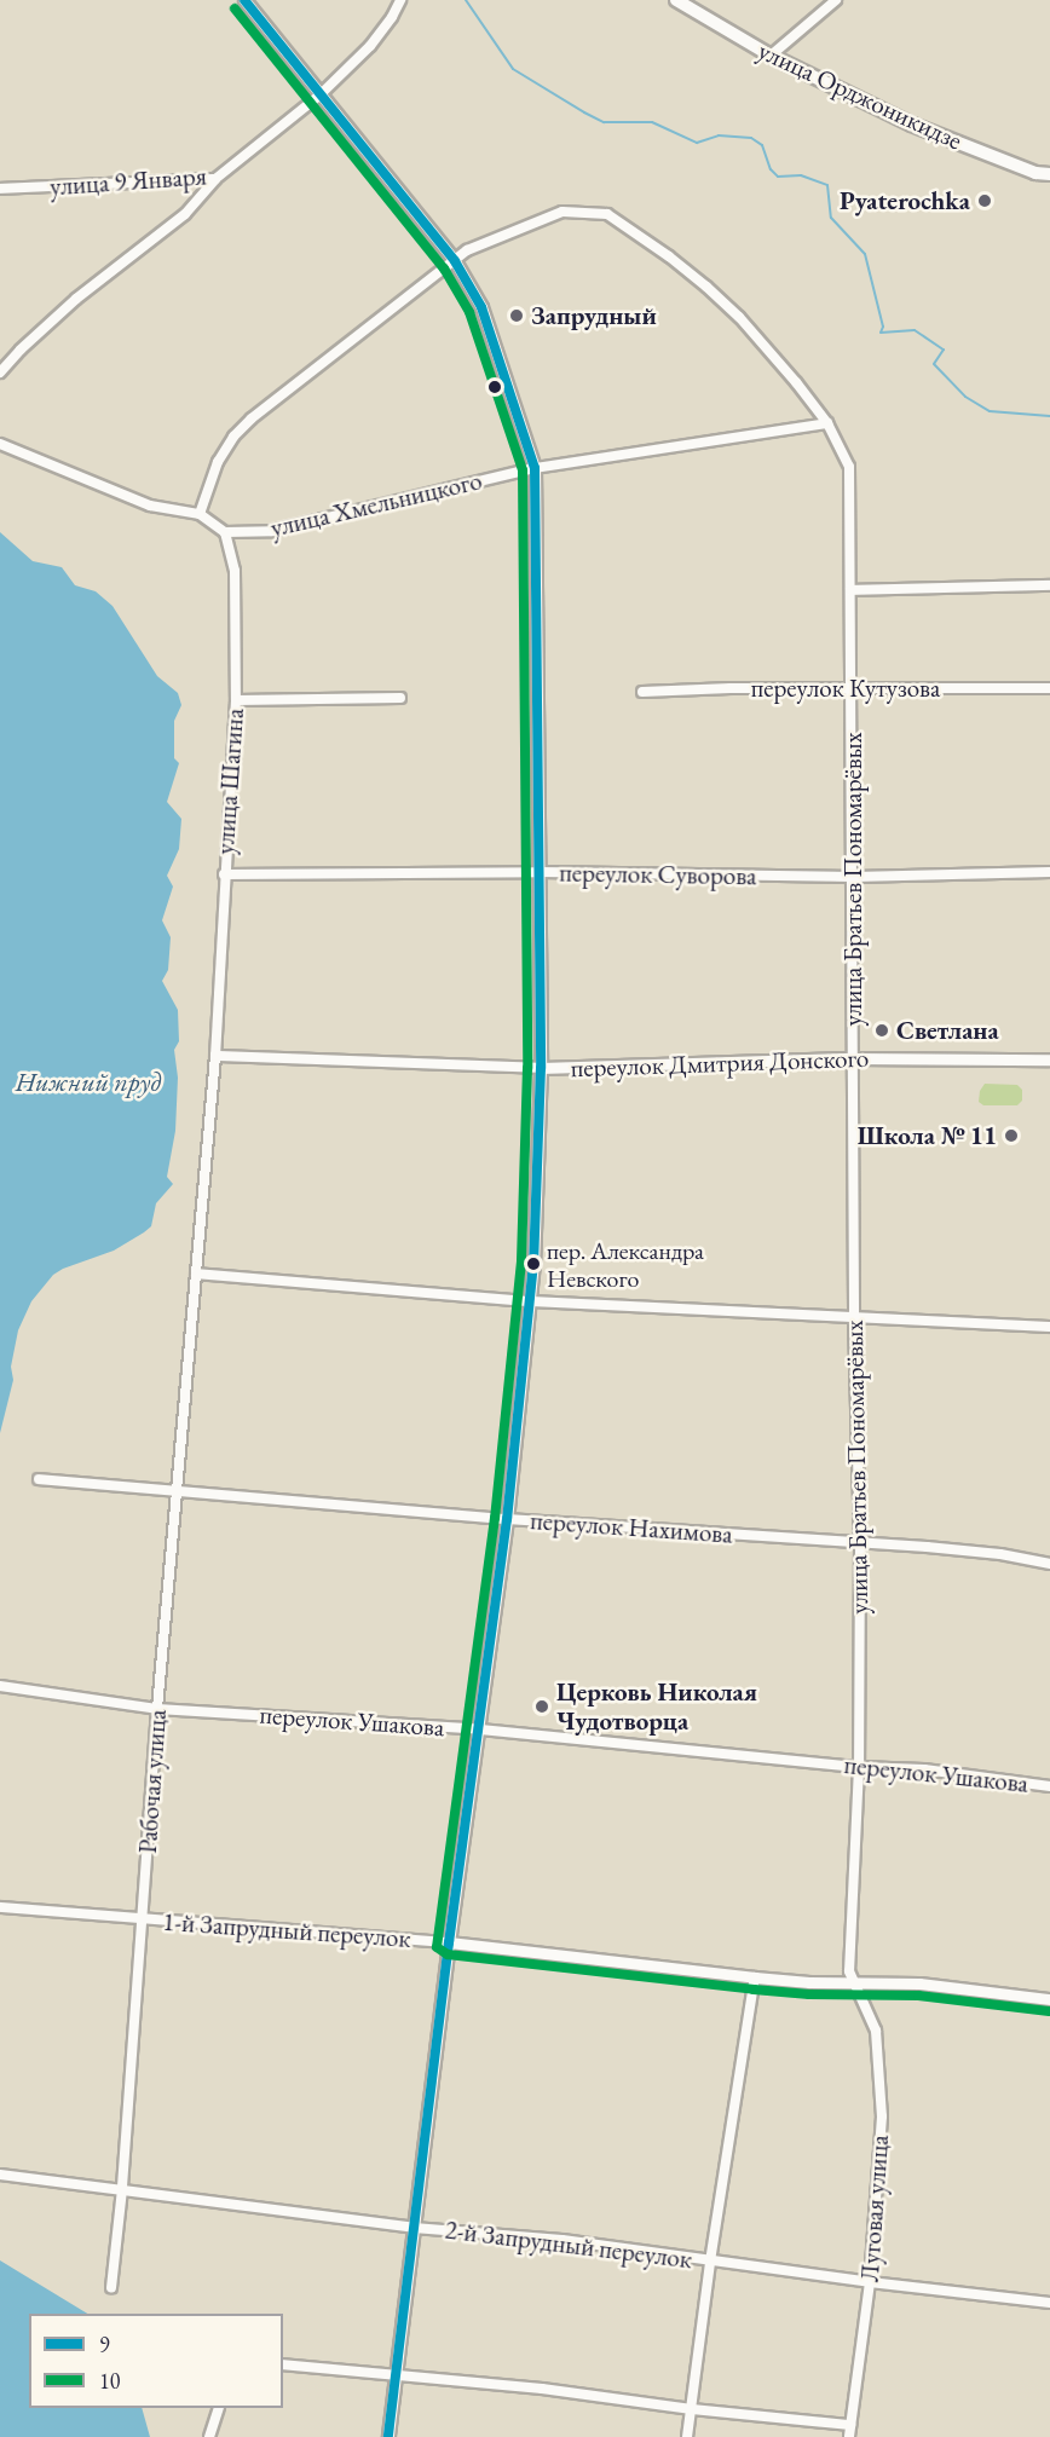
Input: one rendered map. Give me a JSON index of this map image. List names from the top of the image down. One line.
{"streets":{"main road":["улица Орджоникидзе"],"street":["улица 9 Января","улица Хмельницкого","переулок Кутузова","улица Шагина","переулок Суворова","улица Братьев Пономарёвых","переулок Дмитрия Донского","переулок Нахимова","переулок Ушакова","Рабочая улица","1-й Запрудный переулок","Луговая улица","2-й Запрудный переулок"]},"crossings":[["улица Хмельницкого","улица Шагина"],["улица Хмельницкого","улица Братьев Пономарёвых"],["переулок Кутузова","улица Братьев Пономарёвых"],["улица Шагина","переулок Суворова"],["улица Шагина","переулок Дмитрия Донского"],["улица Шагина","Рабочая улица"],["переулок Суворова","улица Братьев Пономарёвых"],["улица Братьев Пономарёвых","переулок Дмитрия Донского"],["улица Братьев Пономарёвых","переулок Нахимова"],["улица Братьев Пономарёвых","переулок Ушакова"],["улица Братьев Пономарёвых","1-й Запрудный переулок"],["улица Братьев Пономарёвых","Луговая улица"],["переулок Нахимова","Рабочая улица"],["переулок Ушакова","Рабочая улица"],["Рабочая улица","1-й Запрудный переулок"],["Рабочая улица","2-й Запрудный переулок"],["1-й Запрудный переулок","Луговая улица"],["Луговая улица","2-й Запрудный переулок"]],"water":["Нижний пруд"],"places":["Pyaterochka","Запрудный","Светлана","Школа № 11","пер. Александра Невского","Церковь Николая Чудотворца"],"lines":["transit line 9","transit line 10"],"legend":["9","10"]}
